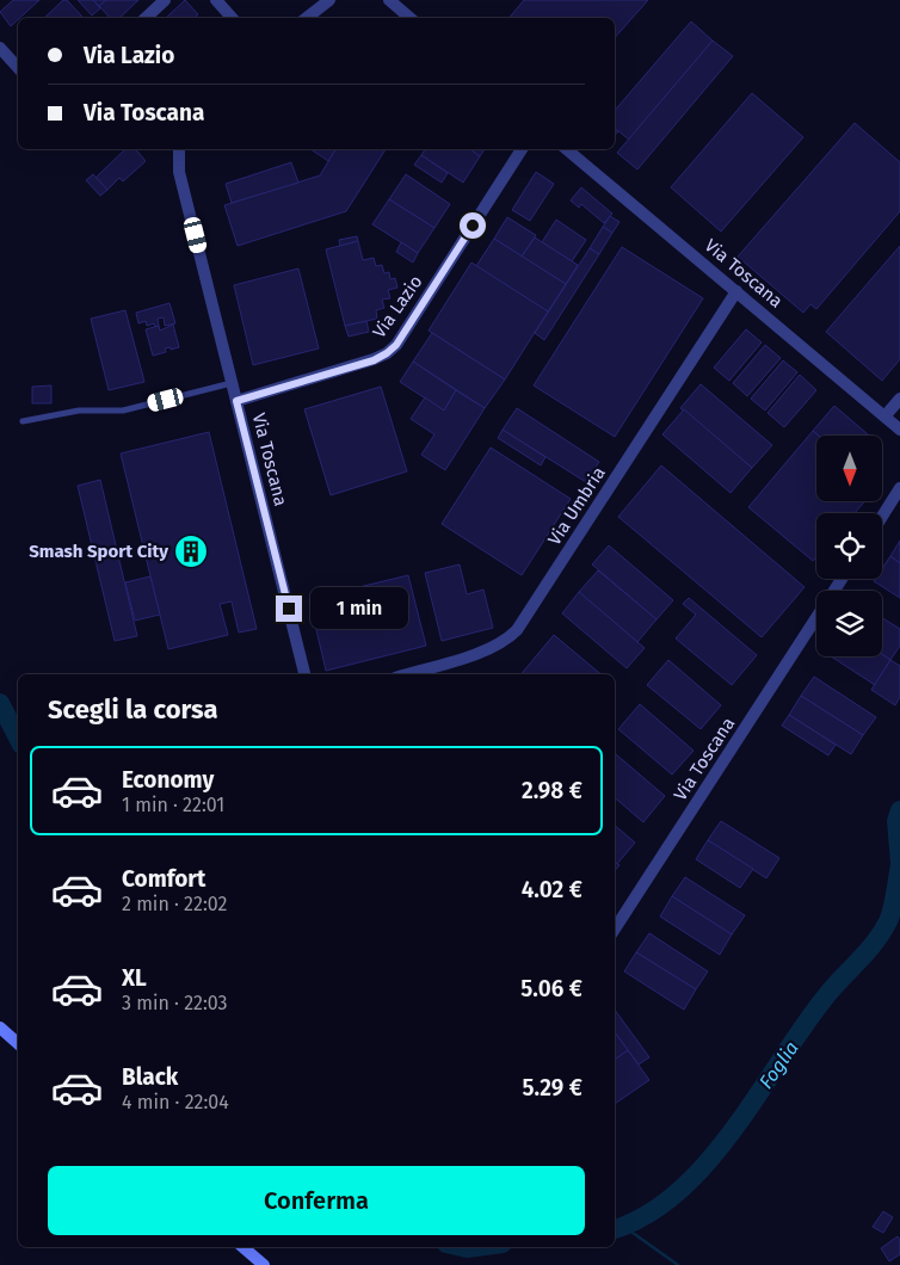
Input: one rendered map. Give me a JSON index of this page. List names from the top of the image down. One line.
{"streets":{"street":["Via Toscana","Via Lazio","Via Umbria"]},"crossings":[["Via Toscana","Via Lazio"],["Via Toscana","Via Umbria"]],"water":["Foglia"],"places":{"building":["Smash Sport City"]},"north":"bottom","page":{"banner":["Via Lazio","Via Toscana"],"bubble":"1 min","heading":"Scegli la corsa","list":[{"name":"Economy","note":"1 min · 22:01","value":"2.98 €"},{"name":"Comfort","note":"2 min · 22:02","value":"4.02 €"},{"name":"XL","note":"3 min · 22:03","value":"5.06 €"},{"name":"Black","note":"4 min · 22:04","value":"5.29 €"}],"buttons":"Conferma"}}
